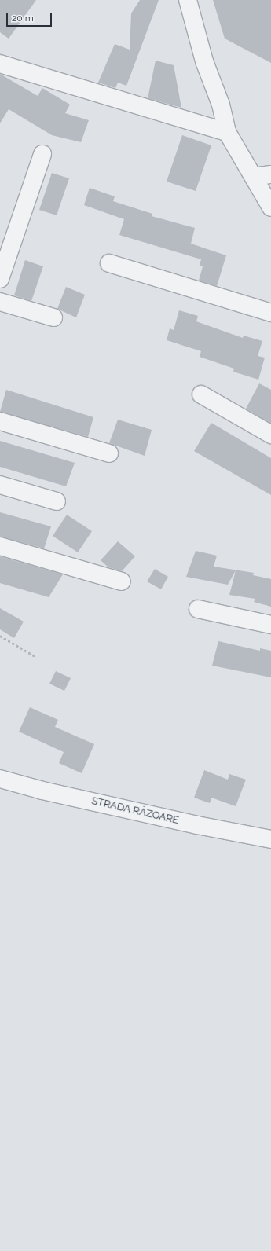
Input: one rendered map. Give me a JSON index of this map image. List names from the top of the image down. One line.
{"streets":{"street":["STRADA RĂZOARE"]},"scale_bar":"20 m"}
